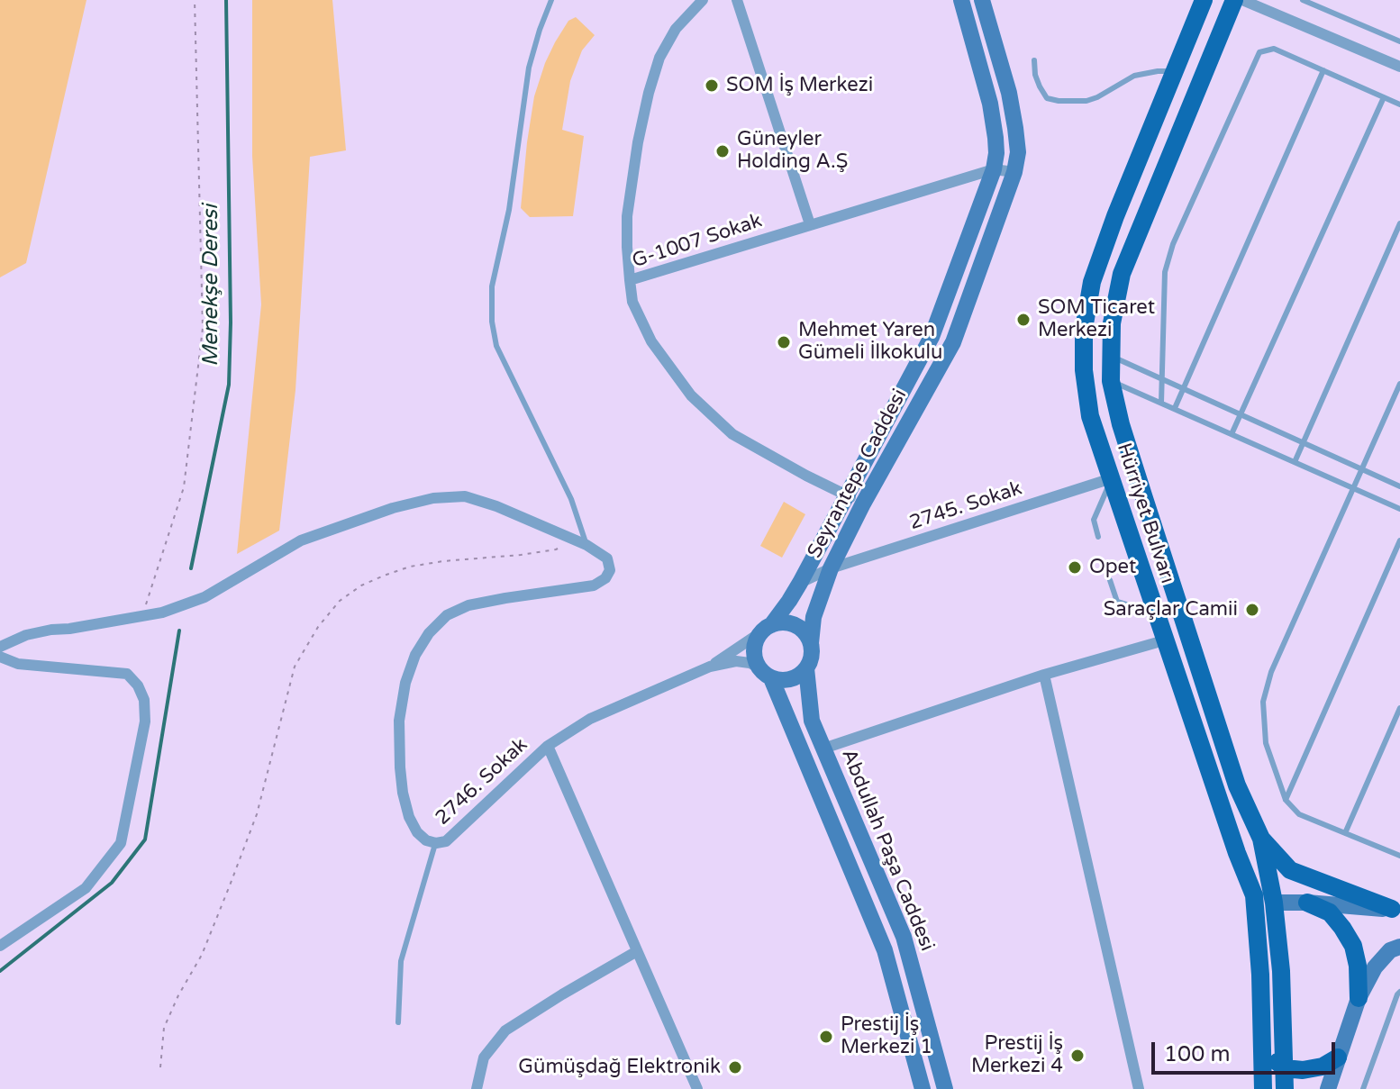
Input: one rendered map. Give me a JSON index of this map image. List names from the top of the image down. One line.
{"streets":{"main road":["Seyrantepe Caddesi","Hürriyet Bulvarı","Abdullah Paşa Caddesi"],"street":["G-1007 Sokak","2745. Sokak","2746. Sokak"]},"crossings":[["G-1007 Sokak","Seyrantepe Caddesi"],["Seyrantepe Caddesi","2745. Sokak"],["Seyrantepe Caddesi","Abdullah Paşa Caddesi"],["2745. Sokak","Hürriyet Bulvarı"]],"water":["Menekşe Deresi"],"places":["SOM İş Merkezi","Güneyler Holding A.Ş","SOM Ticaret Merkezi","Mehmet Yaren Gümeli İlkokulu","Opet","Saraçlar Camii","Prestij İş Merkezi 1","Prestij İş Merkezi 4","Gümüşdağ Elektronik"],"scale_bar":"100 m"}
